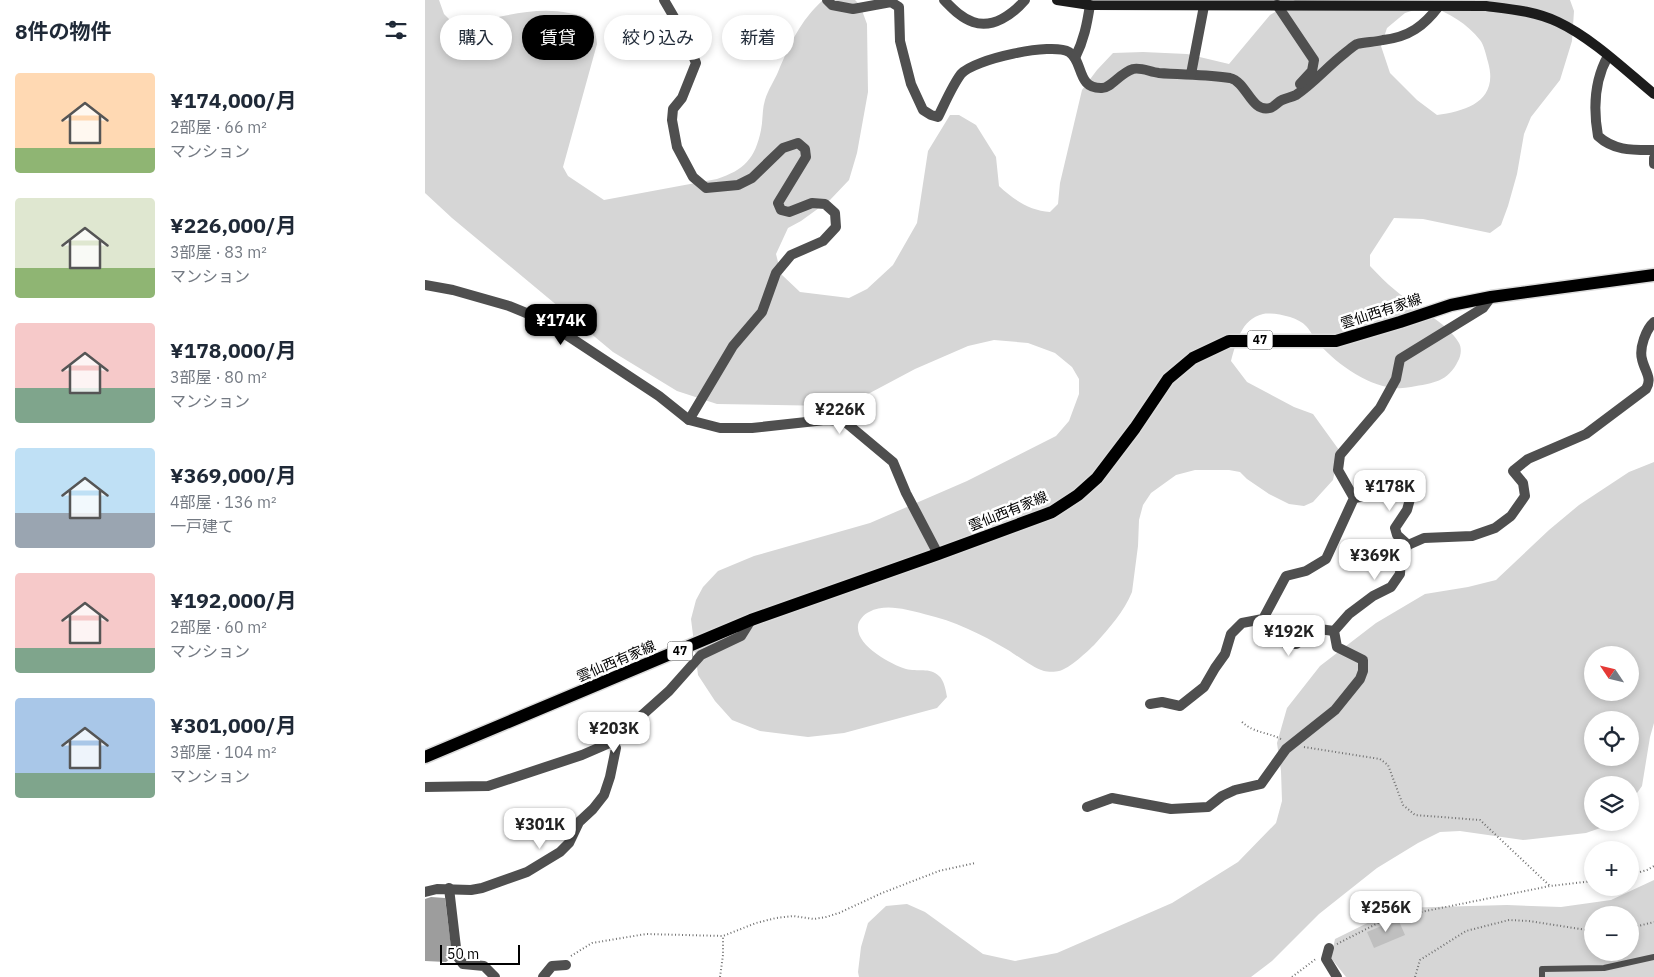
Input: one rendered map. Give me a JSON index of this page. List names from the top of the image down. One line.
{"streets":{"main road":["雲仙西有家線","47"]},"scale_bar":"50 m","north":"top left","page":{"heading":"8件の物件","chip":["購入","賃貸","絞り込み","新着"],"list":[{"name":"¥174,000/月","note":"2部屋 · 66 m² · マンション"},{"name":"¥226,000/月","note":"3部屋 · 83 m² · マンション"},{"name":"¥178,000/月","note":"3部屋 · 80 m² · マンション"},{"name":"¥369,000/月","note":"4部屋 · 136 m² · 一戸建て"},{"name":"¥192,000/月","note":"2部屋 · 60 m² · マンション"},{"name":"¥301,000/月","note":"3部屋 · 104 m² · マンション"}],"price":["¥174K","¥226K","¥178K","¥369K","¥192K","¥203K","¥301K","¥256K"],"map_buttons":["+","−"],"scale":"50 m"}}
